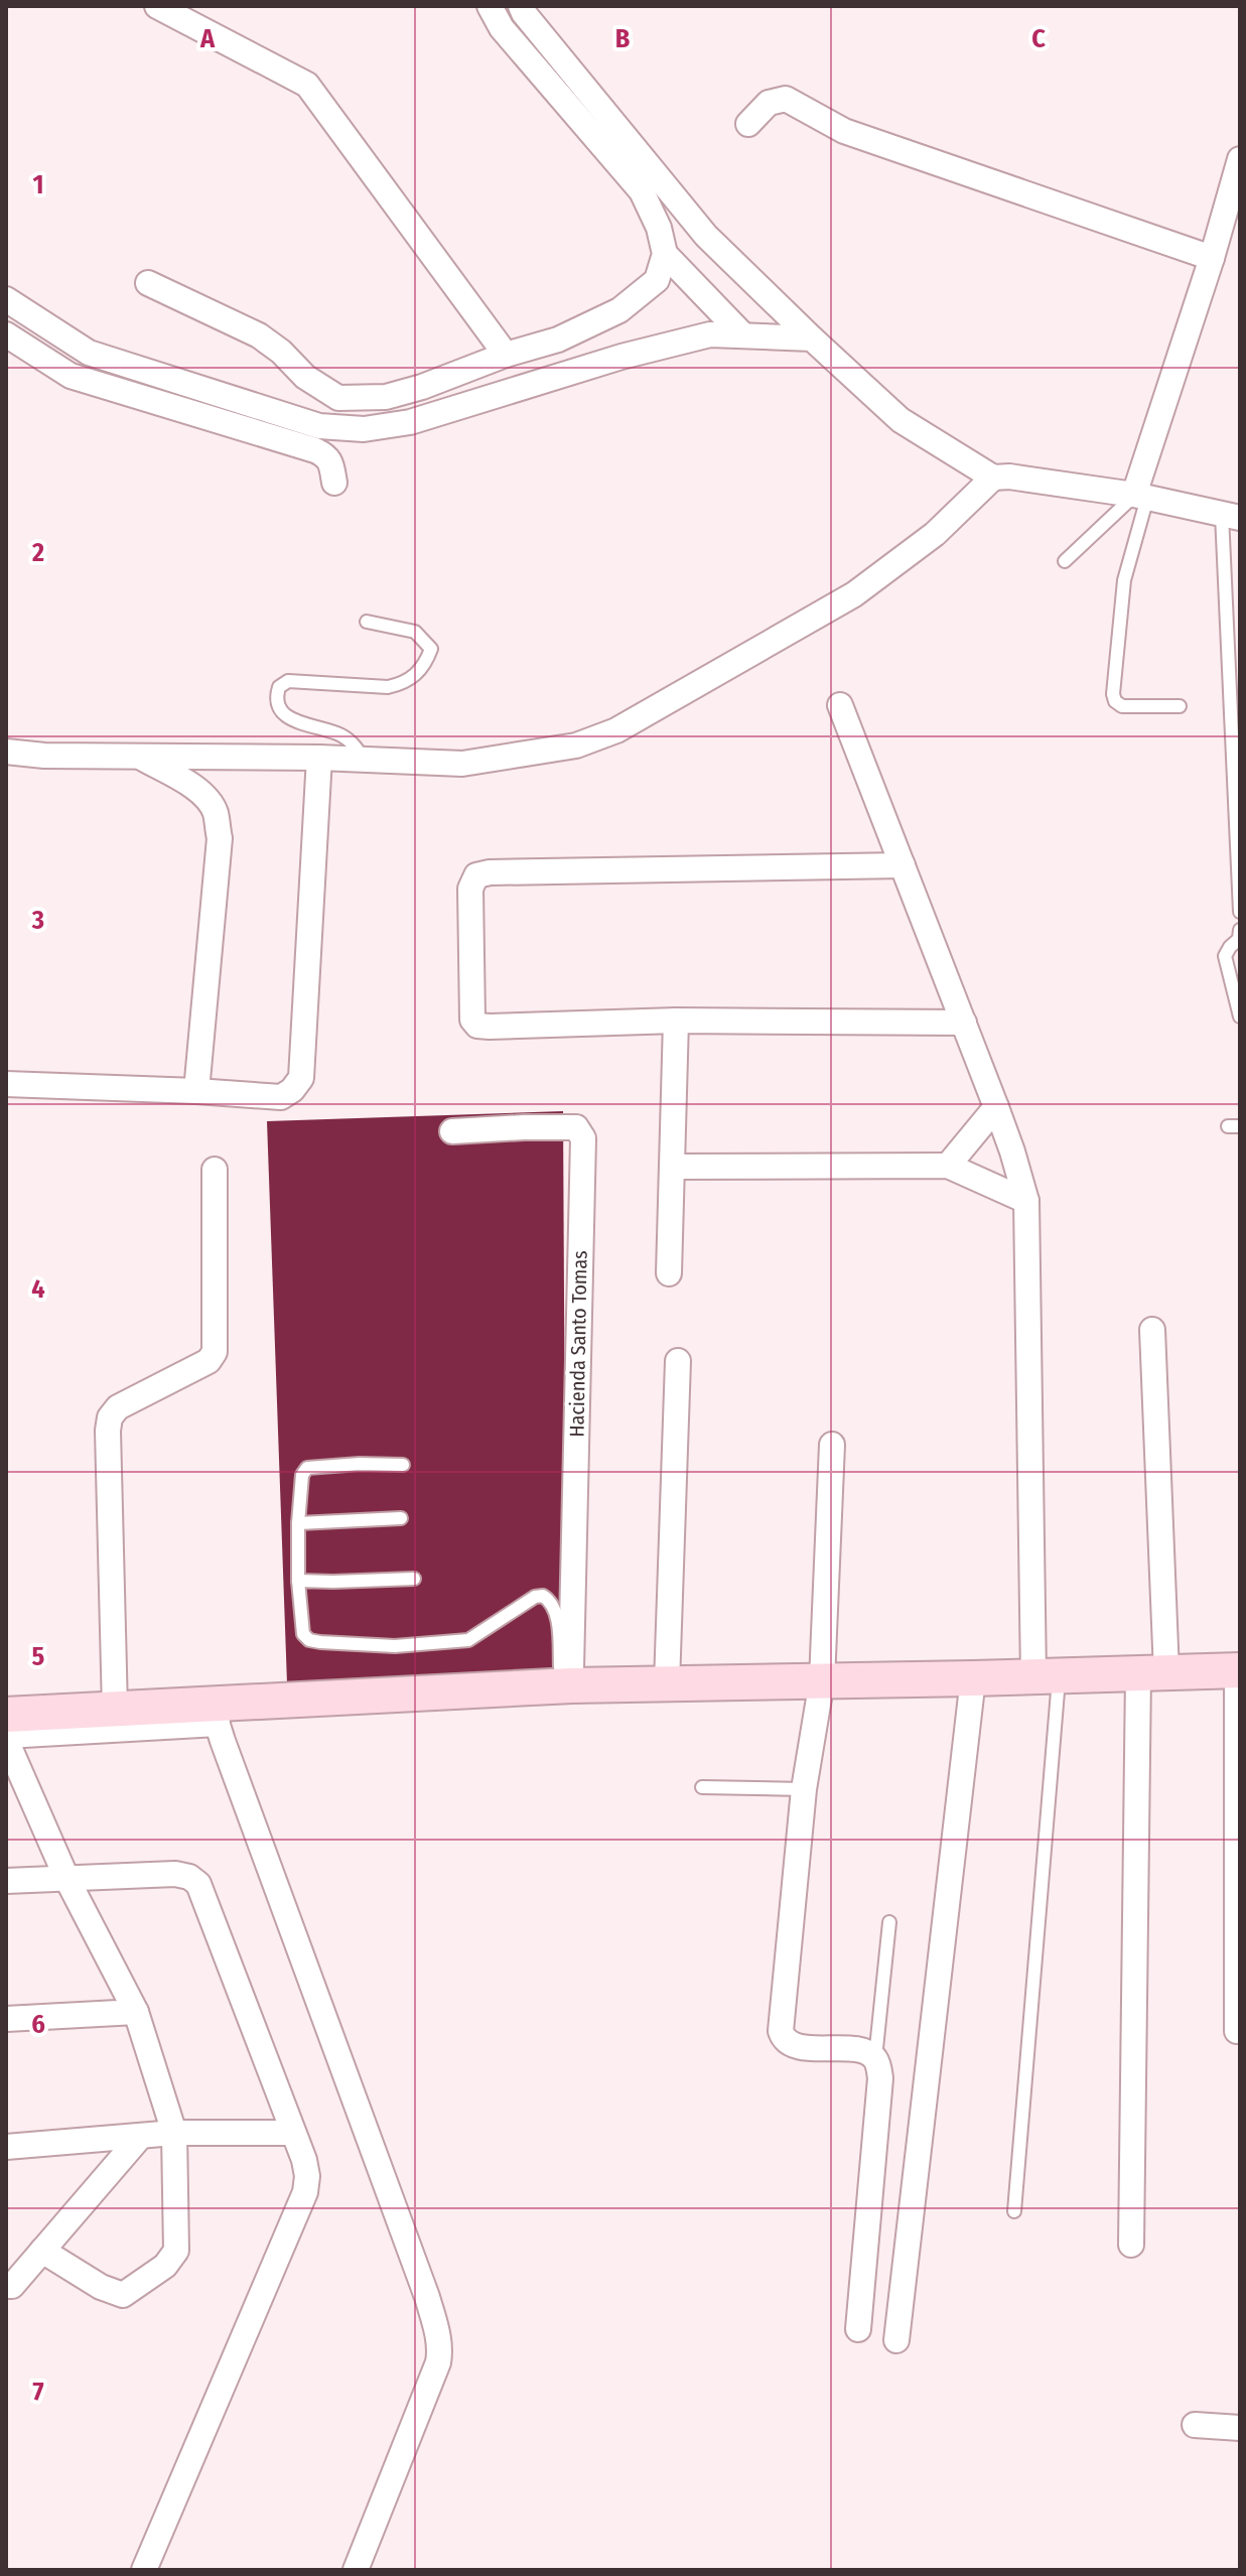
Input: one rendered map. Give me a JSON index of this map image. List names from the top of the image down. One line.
{"streets":{"street":["Hacienda Santo Tomas"]},"grid":{"columns":["A","B","C"],"rows":["1","2","3","4","5","6","7"]}}
